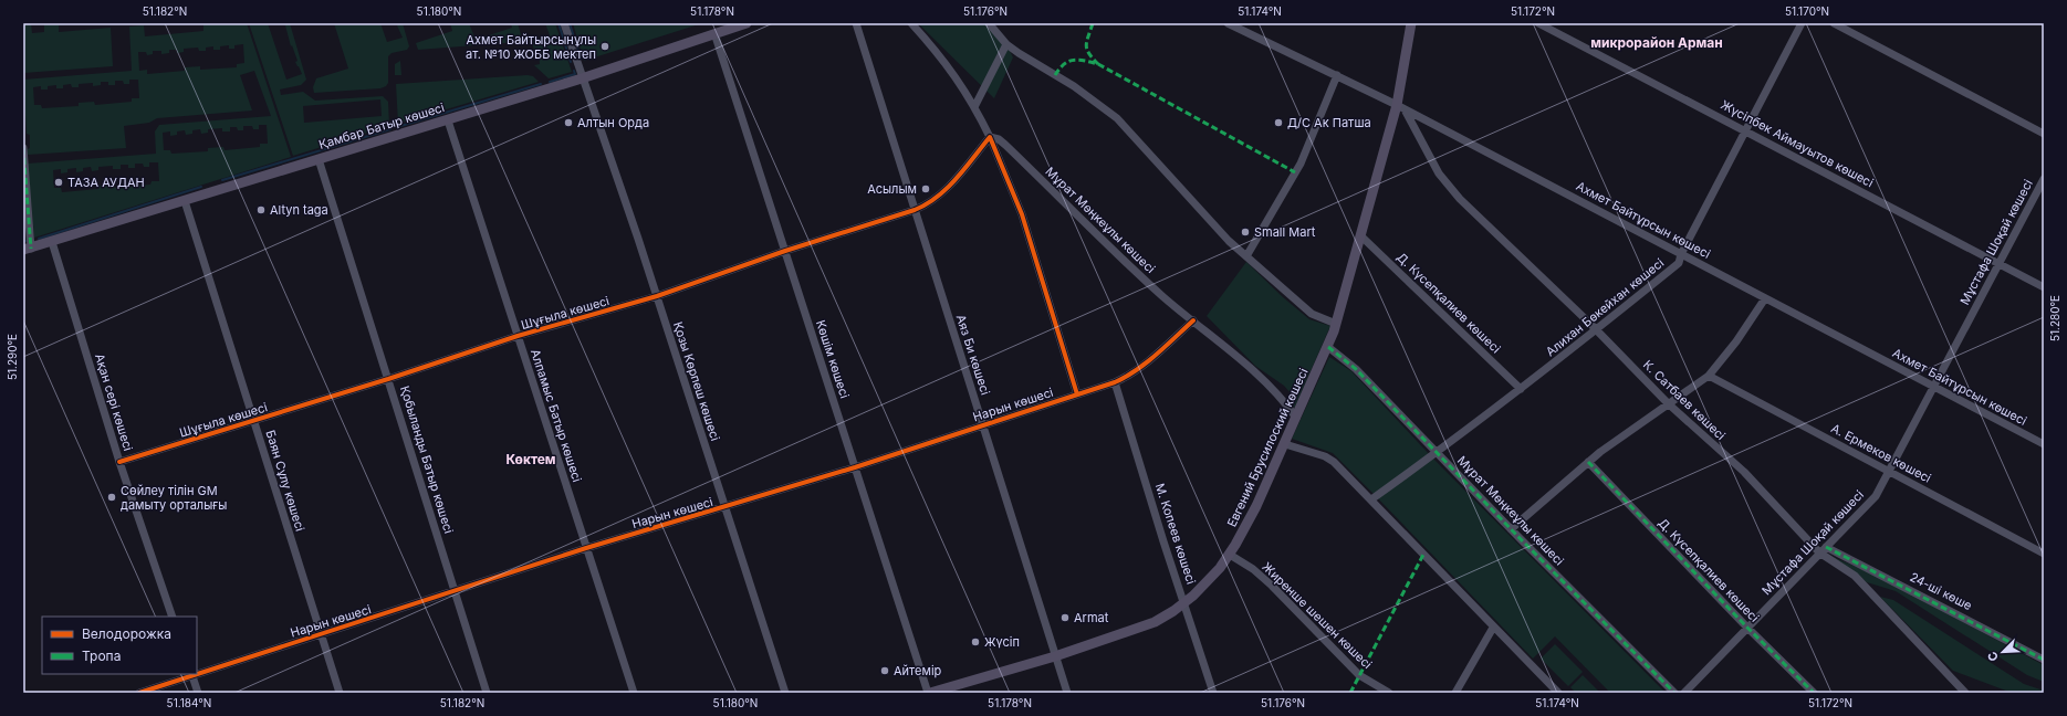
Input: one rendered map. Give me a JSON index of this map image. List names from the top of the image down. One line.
{"streets":{"main road":["Қамбар Батыр көшесі","Евгений Брусилоский көшесі"],"street":["Жүсіпбек Аймауытов көшесі","Мұрат Мөңкеұлы көшесі","Ахмет Байтұрсын көшесі","Мұстафа Шоқай көшесі","Д. Күсепқалиев көшесі","Алихан Бөкейхан көшесі","Шұғыла көшесі","Аяз Би көшесі","Көшім көшесі","Қозы Көрпеш көшесі","К. Сатбаев көшесі","Ақан сері көшесі","Нарын көшесі","Алпамыс Батыр көшесі","А. Ермеков көшесі","Қобыланды Батыр көшесі","Баян Сұлу көшесі","М. Копеев көшесі","24-ші көше","Жиренше шешен көшесі"]},"crossings":[["Қамбар Батыр көшесі","Көшім көшесі"],["Қамбар Батыр көшесі","Қозы Көрпеш көшесі"],["Қамбар Батыр көшесі","Ақан сері көшесі"],["Қамбар Батыр көшесі","Алпамыс Батыр көшесі"],["Қамбар Батыр көшесі","Қобыланды Батыр көшесі"],["Қамбар Батыр көшесі","Баян Сұлу көшесі"],["Жүсіпбек Аймауытов көшесі","Мұстафа Шоқай көшесі"],["Жүсіпбек Аймауытов көшесі","Алихан Бөкейхан көшесі"],["Мұрат Мөңкеұлы көшесі","Алихан Бөкейхан көшесі"],["Мұрат Мөңкеұлы көшесі","Шұғыла көшесі"],["Мұрат Мөңкеұлы көшесі","Нарын көшесі"],["Мұрат Мөңкеұлы көшесі","Евгений Брусилоский көшесі"],["Ахмет Байтұрсын көшесі","Мұстафа Шоқай көшесі"],["Ахмет Байтұрсын көшесі","Алихан Бөкейхан көшесі"],["Ахмет Байтұрсын көшесі","К. Сатбаев көшесі"],["Ахмет Байтұрсын көшесі","Евгений Брусилоский көшесі"],["Мұстафа Шоқай көшесі","Д. Күсепқалиев көшесі"],["Мұстафа Шоқай көшесі","К. Сатбаев көшесі"],["Мұстафа Шоқай көшесі","А. Ермеков көшесі"],["Мұстафа Шоқай көшесі","24-ші көше"],["Д. Күсепқалиев көшесі","Алихан Бөкейхан көшесі"],["Д. Күсепқалиев көшесі","Евгений Брусилоский көшесі"],["Алихан Бөкейхан көшесі","К. Сатбаев көшесі"],["Шұғыла көшесі","Аяз Би көшесі"],["Шұғыла көшесі","Көшім көшесі"],["Шұғыла көшесі","Қозы Көрпеш көшесі"],["Шұғыла көшесі","Ақан сері көшесі"],["Шұғыла көшесі","Алпамыс Батыр көшесі"],["Шұғыла көшесі","Қобыланды Батыр көшесі"],["Шұғыла көшесі","Баян Сұлу көшесі"],["Аяз Би көшесі","Нарын көшесі"],["Аяз Би көшесі","Евгений Брусилоский көшесі"],["Көшім көшесі","Нарын көшесі"],["Көшім көшесі","Евгений Брусилоский көшесі"],["Қозы Көрпеш көшесі","Нарын көшесі"],["К. Сатбаев көшесі","Евгений Брусилоский көшесі"],["К. Сатбаев көшесі","24-ші көше"],["Нарын көшесі","Алпамыс Батыр көшесі"],["Нарын көшесі","Қобыланды Батыр көшесі"],["Нарын көшесі","Баян Сұлу көшесі"],["Нарын көшесі","М. Копеев көшесі"],["Евгений Брусилоский көшесі","М. Копеев көшесі"],["Евгений Брусилоский көшесі","Жиренше шешен көшесі"]],"districts":["микрорайон Арман","Көктем"],"places":["Ахмет Байтырсынұлы ат. №10 ЖОББ мектеп","Алтын Орда","Д/С Ак Патша","ТАЗА АУДАН","Асылым","Altyn taga","Small Mart","Сөйлеу тілін GM дамыту орталығы","Armat","Жүсіп","Айтемір"],"legend":["Велодорожка","Тропа"],"north":"bottom left","coordinates":["51.182°N","51.180°N","51.178°N","51.176°N","51.174°N","51.172°N","51.170°N","51.280°E","51.290°E","51.184°N"]}
